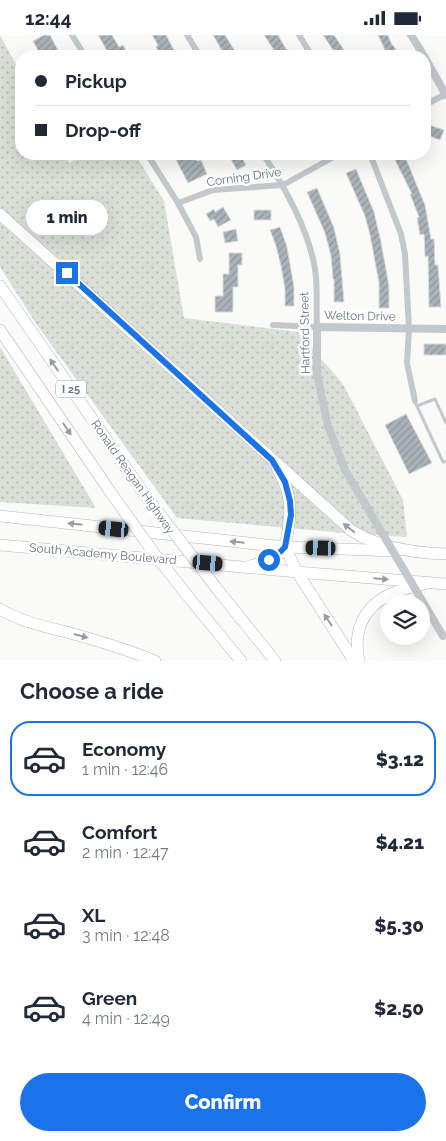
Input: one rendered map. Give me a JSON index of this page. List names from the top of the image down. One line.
{"streets":{"highway":["I 25","Ronald Reagan Highway","South Academy Boulevard"],"street":["Corning Drive","Welton Drive","Hartford Street"]},"crossings":[["Corning Drive","Hartford Street"],["Welton Drive","Hartford Street"]],"page":{"status":"12:44","banner":["Pickup","Drop-off"],"bubble":"1 min","heading":"Choose a ride","list":[{"name":"Economy","note":"1 min · 12:46","value":"$3.12"},{"name":"Comfort","note":"2 min · 12:47","value":"$4.21"},{"name":"XL","note":"3 min · 12:48","value":"$5.30"},{"name":"Green","note":"4 min · 12:49","value":"$2.50"}],"buttons":"Confirm"}}
